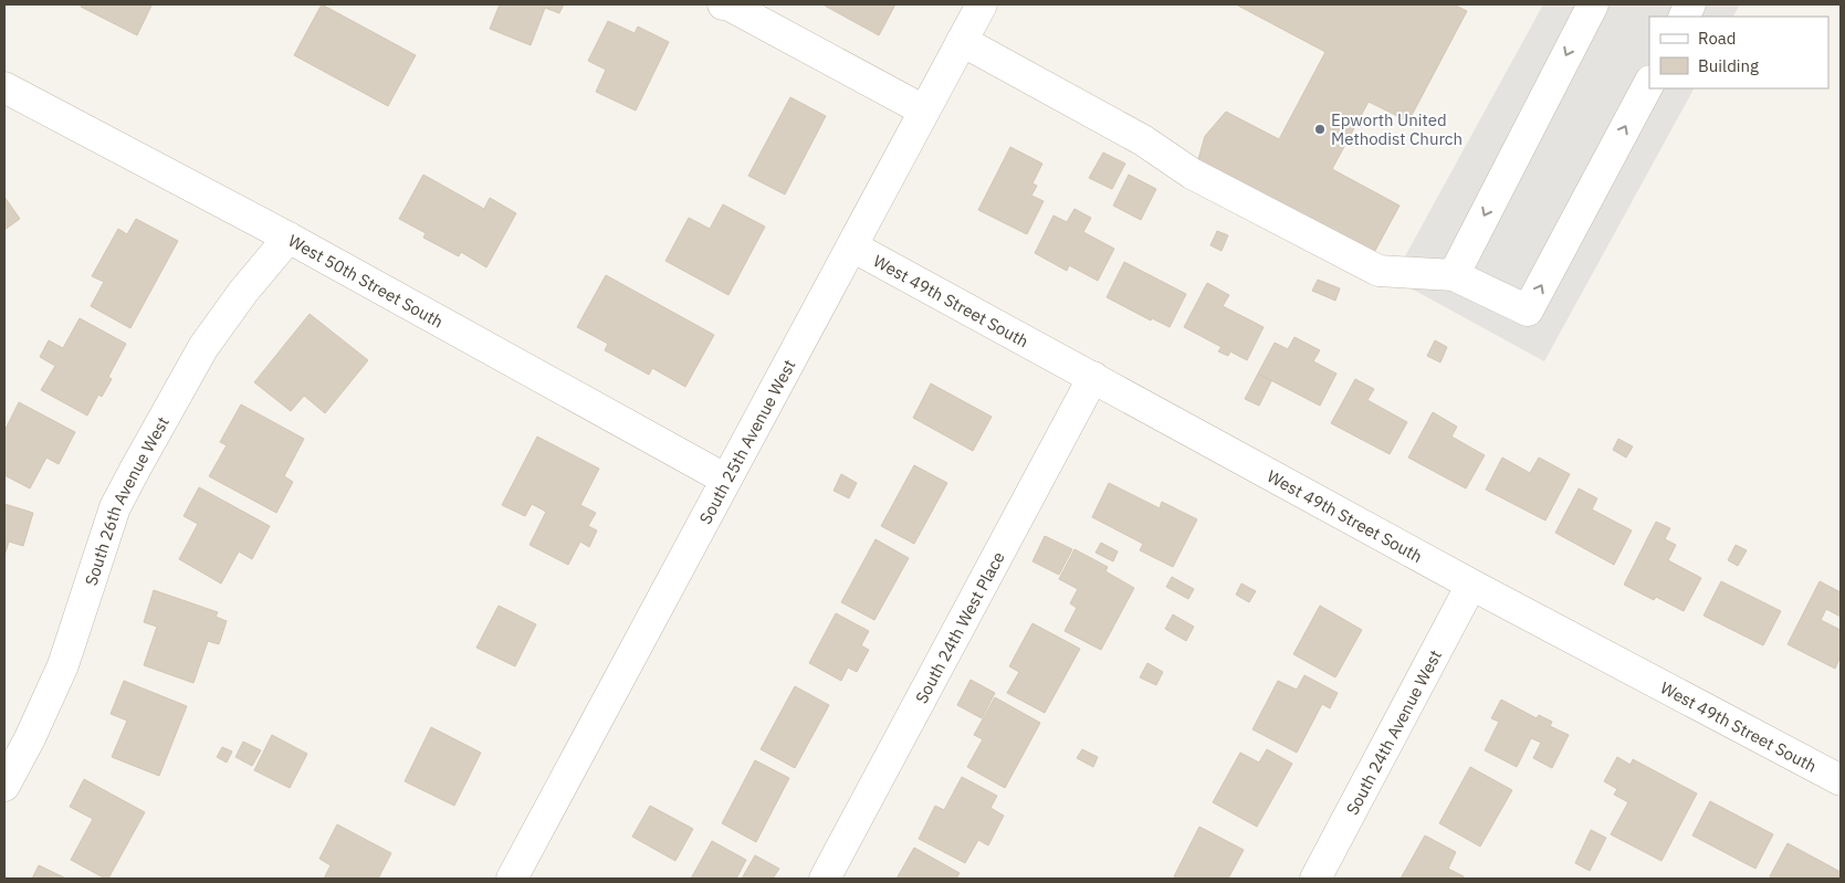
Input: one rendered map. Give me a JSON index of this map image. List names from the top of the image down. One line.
{"streets":{"street":["West 50th Street South","West 49th Street South","South 25th Avenue West","South 26th Avenue West","South 24th West Place","South 24th Avenue West"]},"crossings":[["West 50th Street South","South 25th Avenue West"],["West 50th Street South","South 26th Avenue West"],["West 49th Street South","South 25th Avenue West"],["West 49th Street South","South 24th West Place"],["West 49th Street South","South 24th Avenue West"]],"places":["Epworth United Methodist Church"],"legend":["Road","Building"]}
